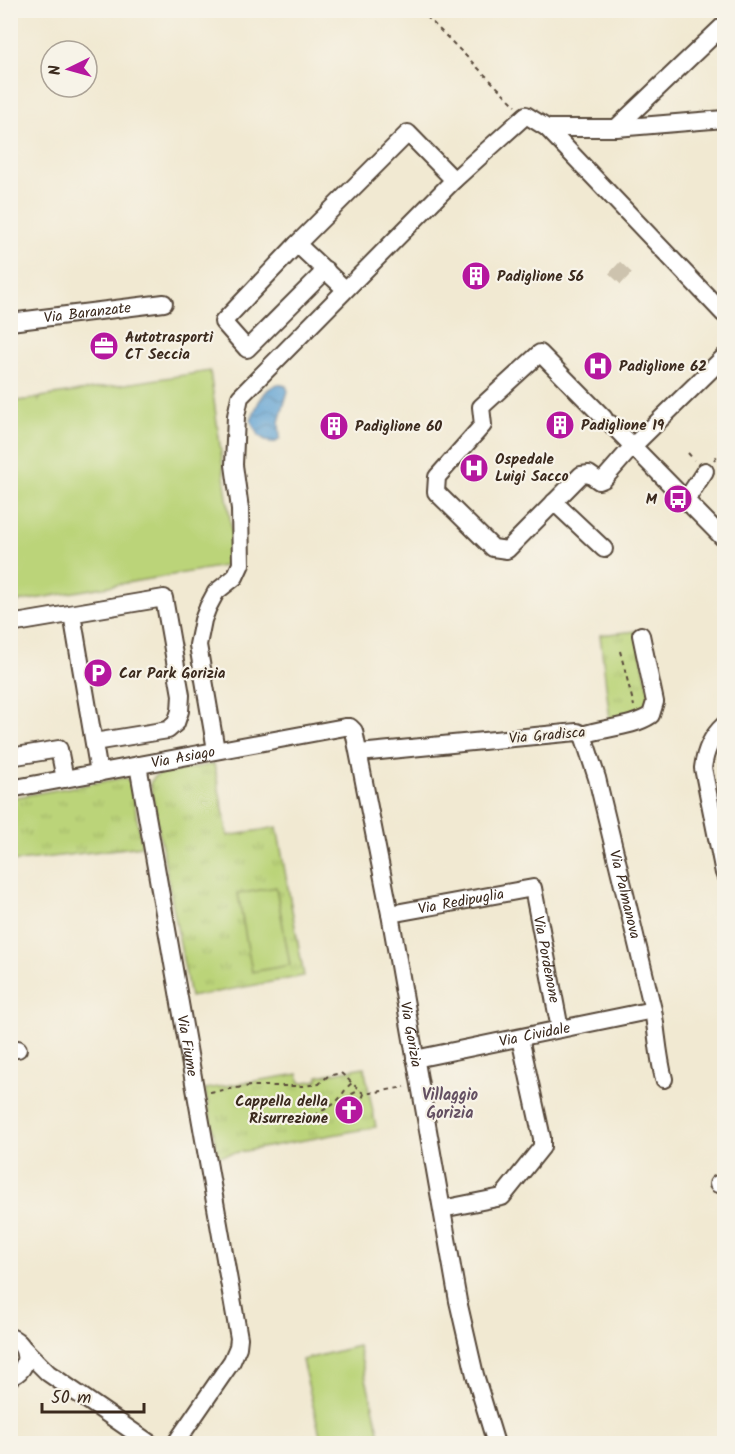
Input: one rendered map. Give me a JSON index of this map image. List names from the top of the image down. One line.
{"streets":{"street":["Via Baranzate","Via Gradisca","Via Asiago","Via Palmanova","Via Redipuglia","Via Pordenone","Via Cividale","Via Gorizia","Via Fiume"]},"crossings":[["Via Gradisca","Via Palmanova"],["Via Gradisca","Via Gorizia"],["Via Asiago","Via Gorizia"],["Via Asiago","Via Fiume"],["Via Palmanova","Via Cividale"],["Via Redipuglia","Via Pordenone"],["Via Redipuglia","Via Gorizia"],["Via Pordenone","Via Cividale"],["Via Cividale","Via Gorizia"]],"districts":["Villaggio Gorizia"],"places":{"building":["Padiglione 56","Padiglione 19","Padiglione 60"],"office":["Autotrasporti CT Seccia"],"hospital":["Padiglione 62","Ospedale Luigi Sacco"],"bus stop":["M"],"parking":["Car Park Gorizia"],"church":["Cappella della Risurrezione"]},"scale_bar":"50 m","north":"left"}
